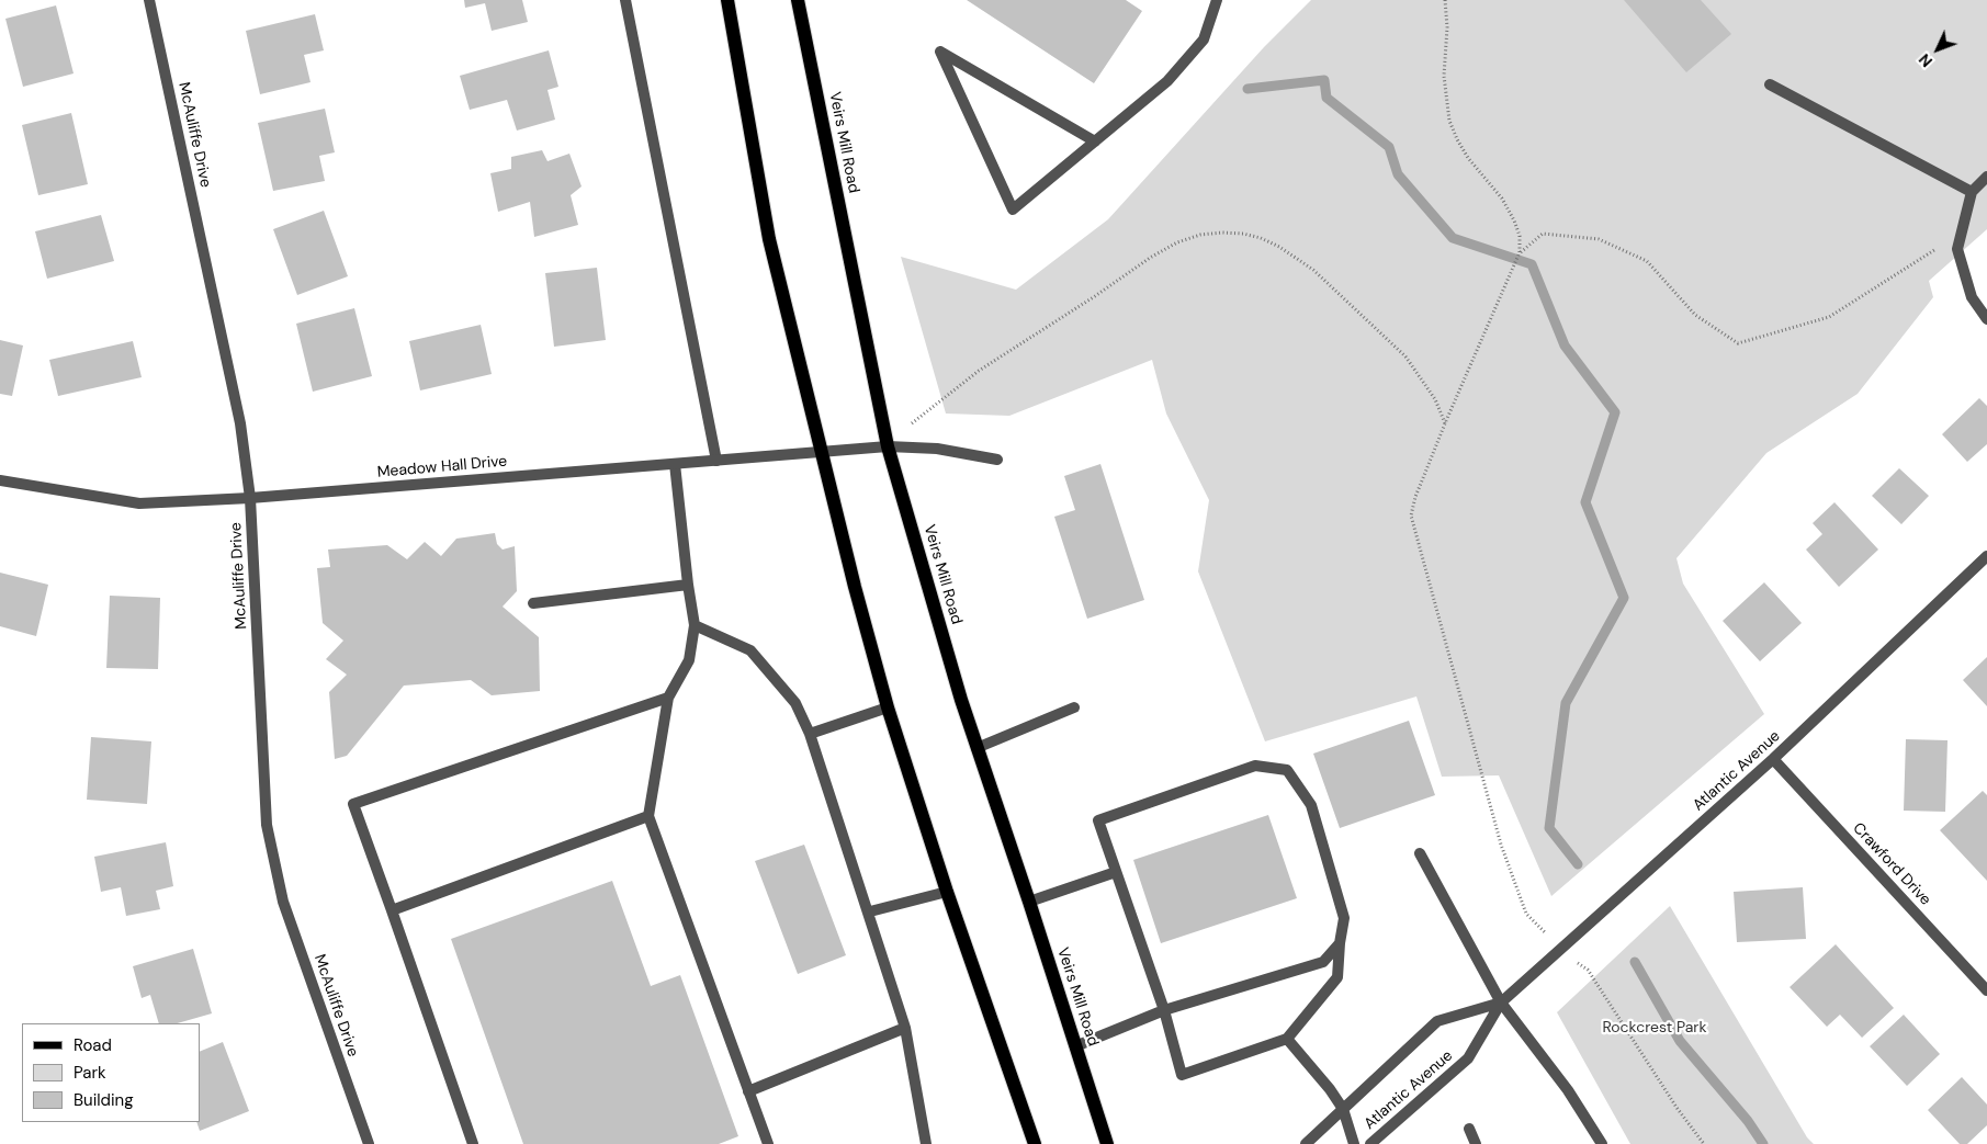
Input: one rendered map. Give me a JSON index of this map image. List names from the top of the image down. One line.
{"streets":{"main road":["Veirs Mill Road"],"street":["McAuliffe Drive","Meadow Hall Drive","Atlantic Avenue","Crawford Drive"]},"crossings":[["McAuliffe Drive","Meadow Hall Drive"],["Veirs Mill Road","Meadow Hall Drive"],["Atlantic Avenue","Crawford Drive"]],"parks":["Rockcrest Park"],"legend":["Road","Park","Building"],"north":"bottom left"}
